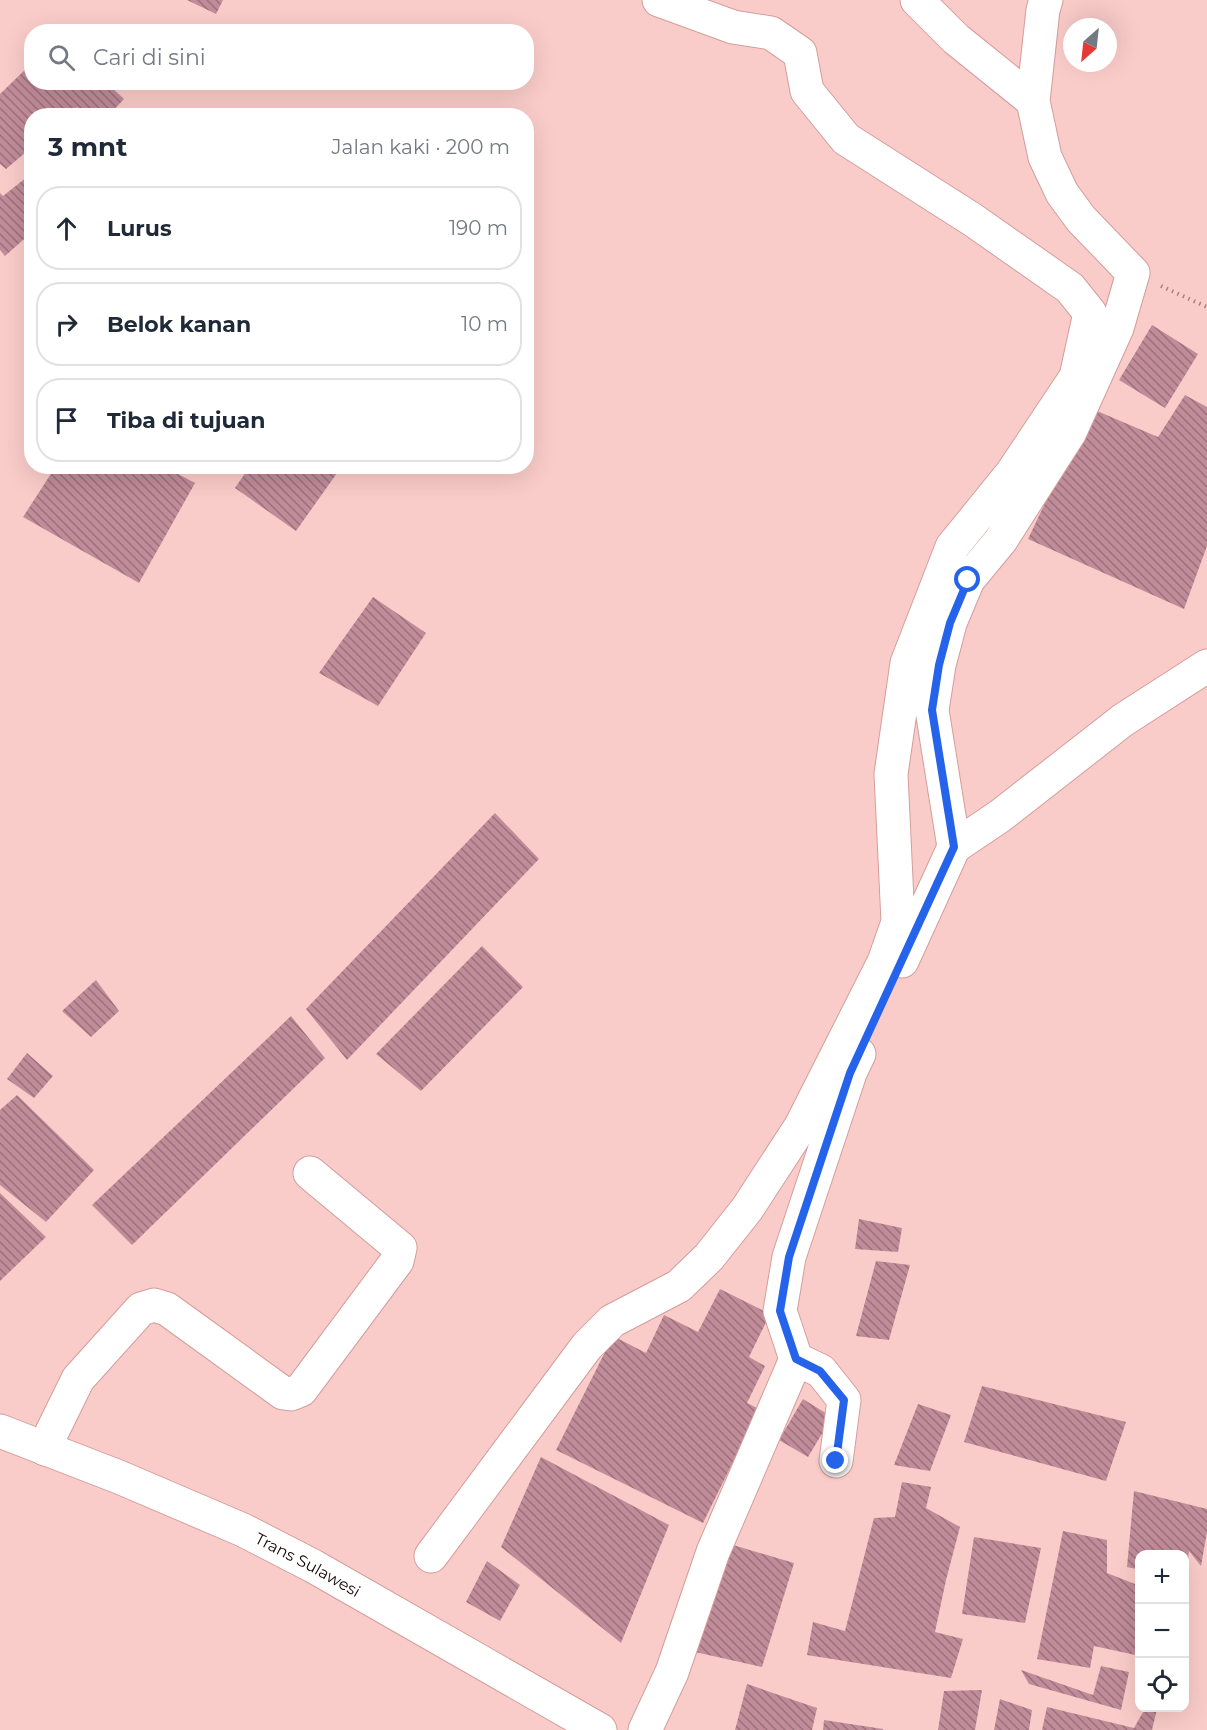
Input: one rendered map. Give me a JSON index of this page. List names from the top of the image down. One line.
{"streets":{"main road":["Trans Sulawesi"]},"north":"bottom left","page":{"search":"Cari di sini","heading":["3 mnt","Jalan kaki · 200 m"],"list":[["Lurus","190 m"],["Belok kanan","10 m"],"Tiba di tujuan"],"map_buttons":["+","−"]}}
